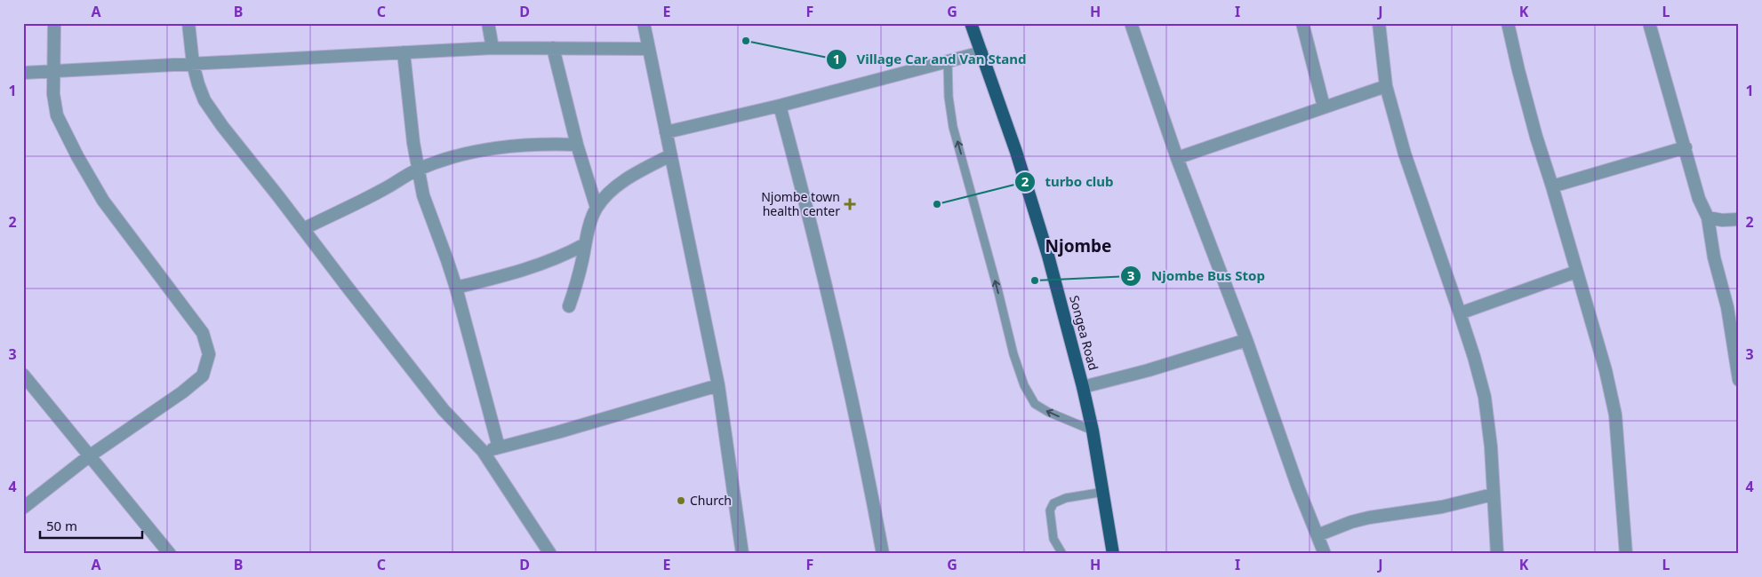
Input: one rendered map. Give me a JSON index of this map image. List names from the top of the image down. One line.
{"streets":{"highway":["Songea Road"]},"districts":["Njombe"],"places":{"other":["Village Car and Van Stand","turbo club","Njombe Bus Stop","Church"],"health":["Njombe town health center"]},"scale_bar":"50 m","grid":{"columns":["A","B","C","D","E","F","G","H","I","J","K","L"],"rows":["1","2","3","4"]}}
